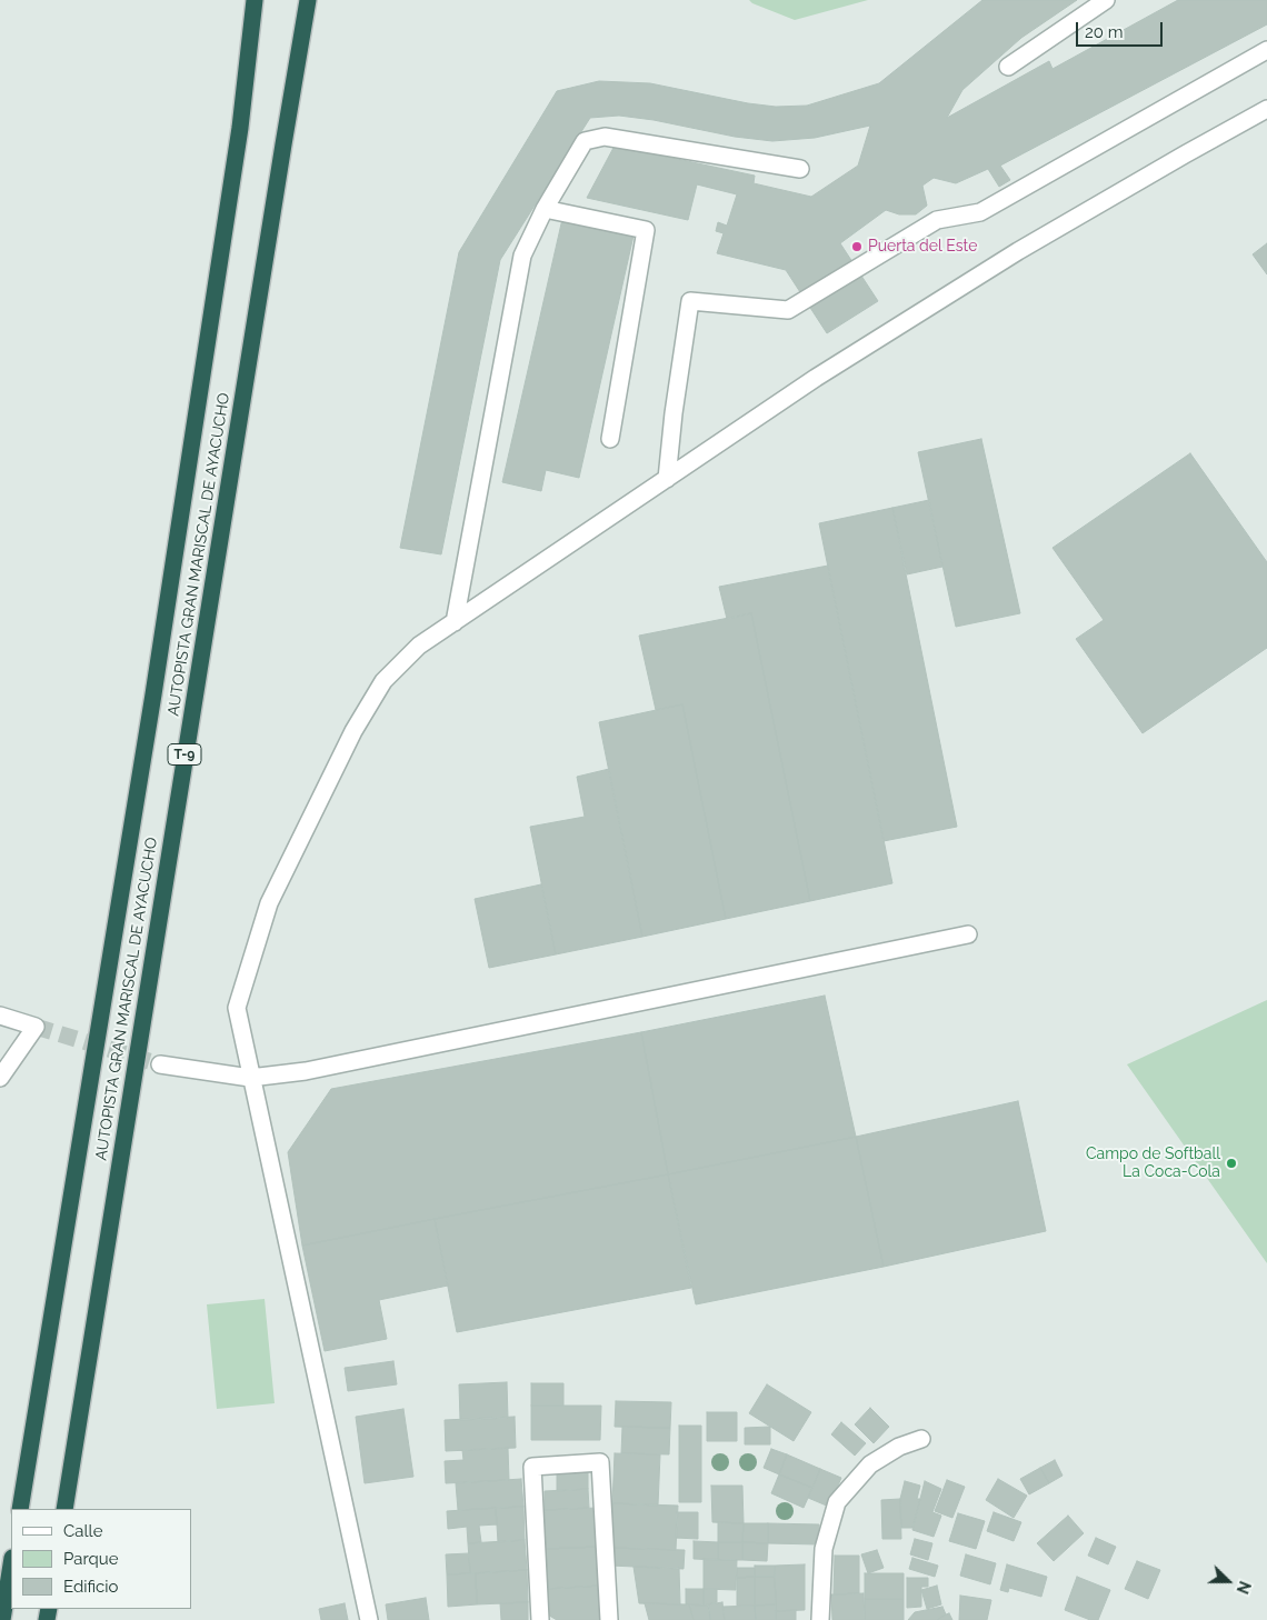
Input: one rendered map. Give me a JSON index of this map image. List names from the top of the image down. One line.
{"streets":{"highway":["AUTOPISTA GRAN MARISCAL DE AYACUCHO","T-9"]},"places":["Puerta del Este","Campo de Softball La Coca-Cola"],"legend":["Calle","Parque","Edificio"],"scale_bar":"20 m","north":"right"}
